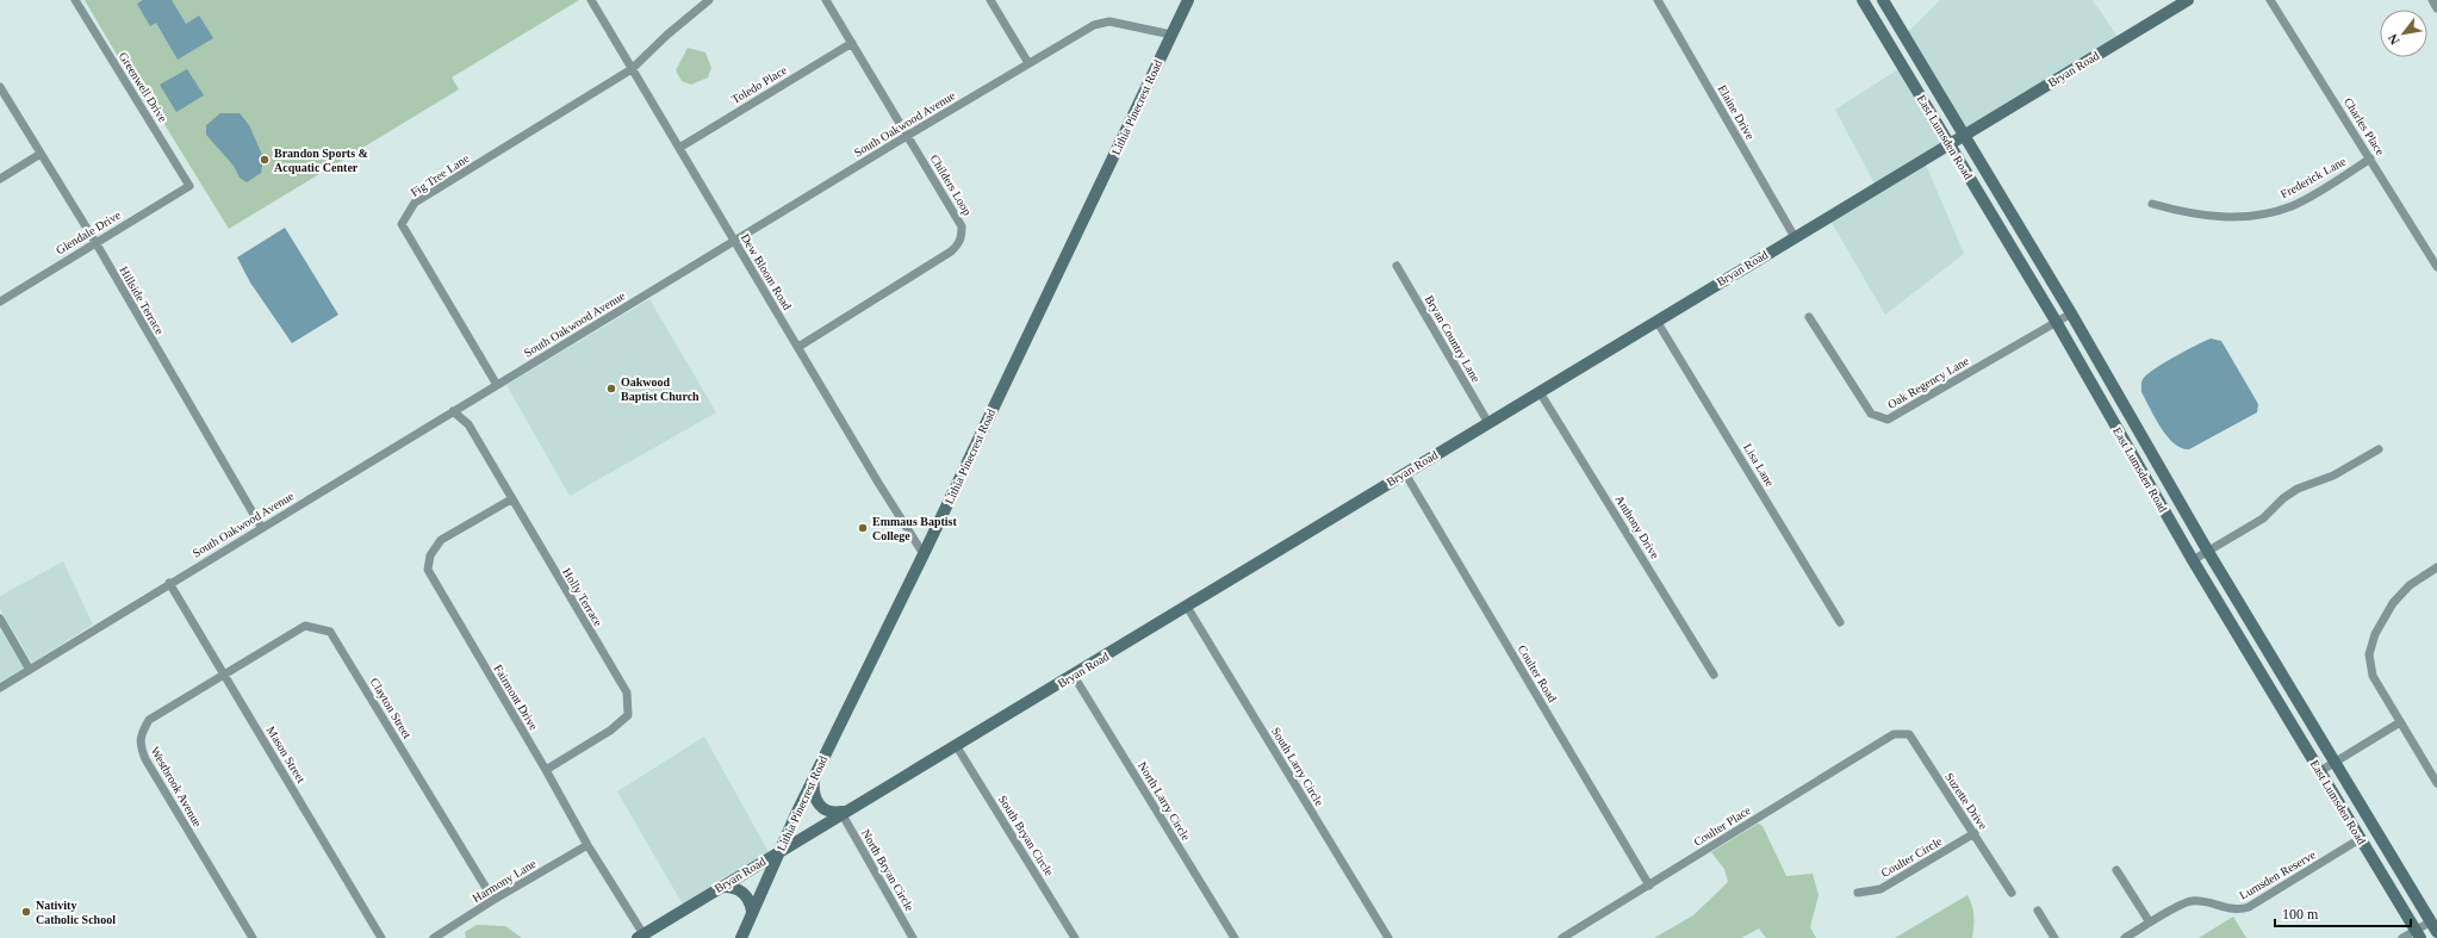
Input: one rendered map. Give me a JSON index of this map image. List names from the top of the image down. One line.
{"streets":{"main road":["Bryan Road","Lithia Pinecrest Road","East Lumsden Road"],"street":["Toledo Place","Greenwell Drive","Elaine Drive","South Oakwood Avenue","Charles Place","Fig Tree Lane","Frederick Lane","Childers Loop","Glendale Drive","Dew Bloom Road","Hillside Terrace","Bryan Country Lane","Oak Regency Lane","Lisa Lane","Anthony Drive","Holly Terrace","Coulter Road","Fairmont Drive","Clayton Street","Mason Street","South Larry Circle","Westbrook Avenue","North Larry Circle","Suzette Drive","Coulter Place","South Bryan Circle","Coulter Circle","North Bryan Circle","Lumsden Reserve","Harmony Lane"]},"crossings":[["Bryan Road","Lithia Pinecrest Road"],["Bryan Road","Elaine Drive"],["Bryan Road","East Lumsden Road"],["Bryan Road","Bryan Country Lane"],["Bryan Road","Lisa Lane"],["Bryan Road","Anthony Drive"],["Bryan Road","Coulter Road"],["Bryan Road","Fairmont Drive"],["Bryan Road","South Larry Circle"],["Bryan Road","North Larry Circle"],["Bryan Road","South Bryan Circle"],["Bryan Road","North Bryan Circle"],["Toledo Place","Childers Loop"],["Toledo Place","Dew Bloom Road"],["Greenwell Drive","Glendale Drive"],["Lithia Pinecrest Road","South Oakwood Avenue"],["Lithia Pinecrest Road","Dew Bloom Road"],["South Oakwood Avenue","Fig Tree Lane"],["South Oakwood Avenue","Childers Loop"],["South Oakwood Avenue","Dew Bloom Road"],["South Oakwood Avenue","Hillside Terrace"],["South Oakwood Avenue","Holly Terrace"],["South Oakwood Avenue","Mason Street"],["Charles Place","Frederick Lane"],["East Lumsden Road","Oak Regency Lane"],["East Lumsden Road","Lumsden Reserve"],["Fig Tree Lane","Dew Bloom Road"],["Childers Loop","Dew Bloom Road"],["Glendale Drive","Hillside Terrace"],["Holly Terrace","Fairmont Drive"],["Coulter Road","Coulter Place"],["Fairmont Drive","Harmony Lane"],["Clayton Street","Mason Street"],["Clayton Street","Westbrook Avenue"],["Clayton Street","Harmony Lane"],["Mason Street","Westbrook Avenue"],["Suzette Drive","Coulter Place"],["Suzette Drive","Coulter Circle"]],"places":["Brandon Sports & Acquatic Center","Oakwood Baptist Church","Emmaus Baptist College","Nativity Catholic School"],"scale_bar":"100 m","north":"bottom left"}
